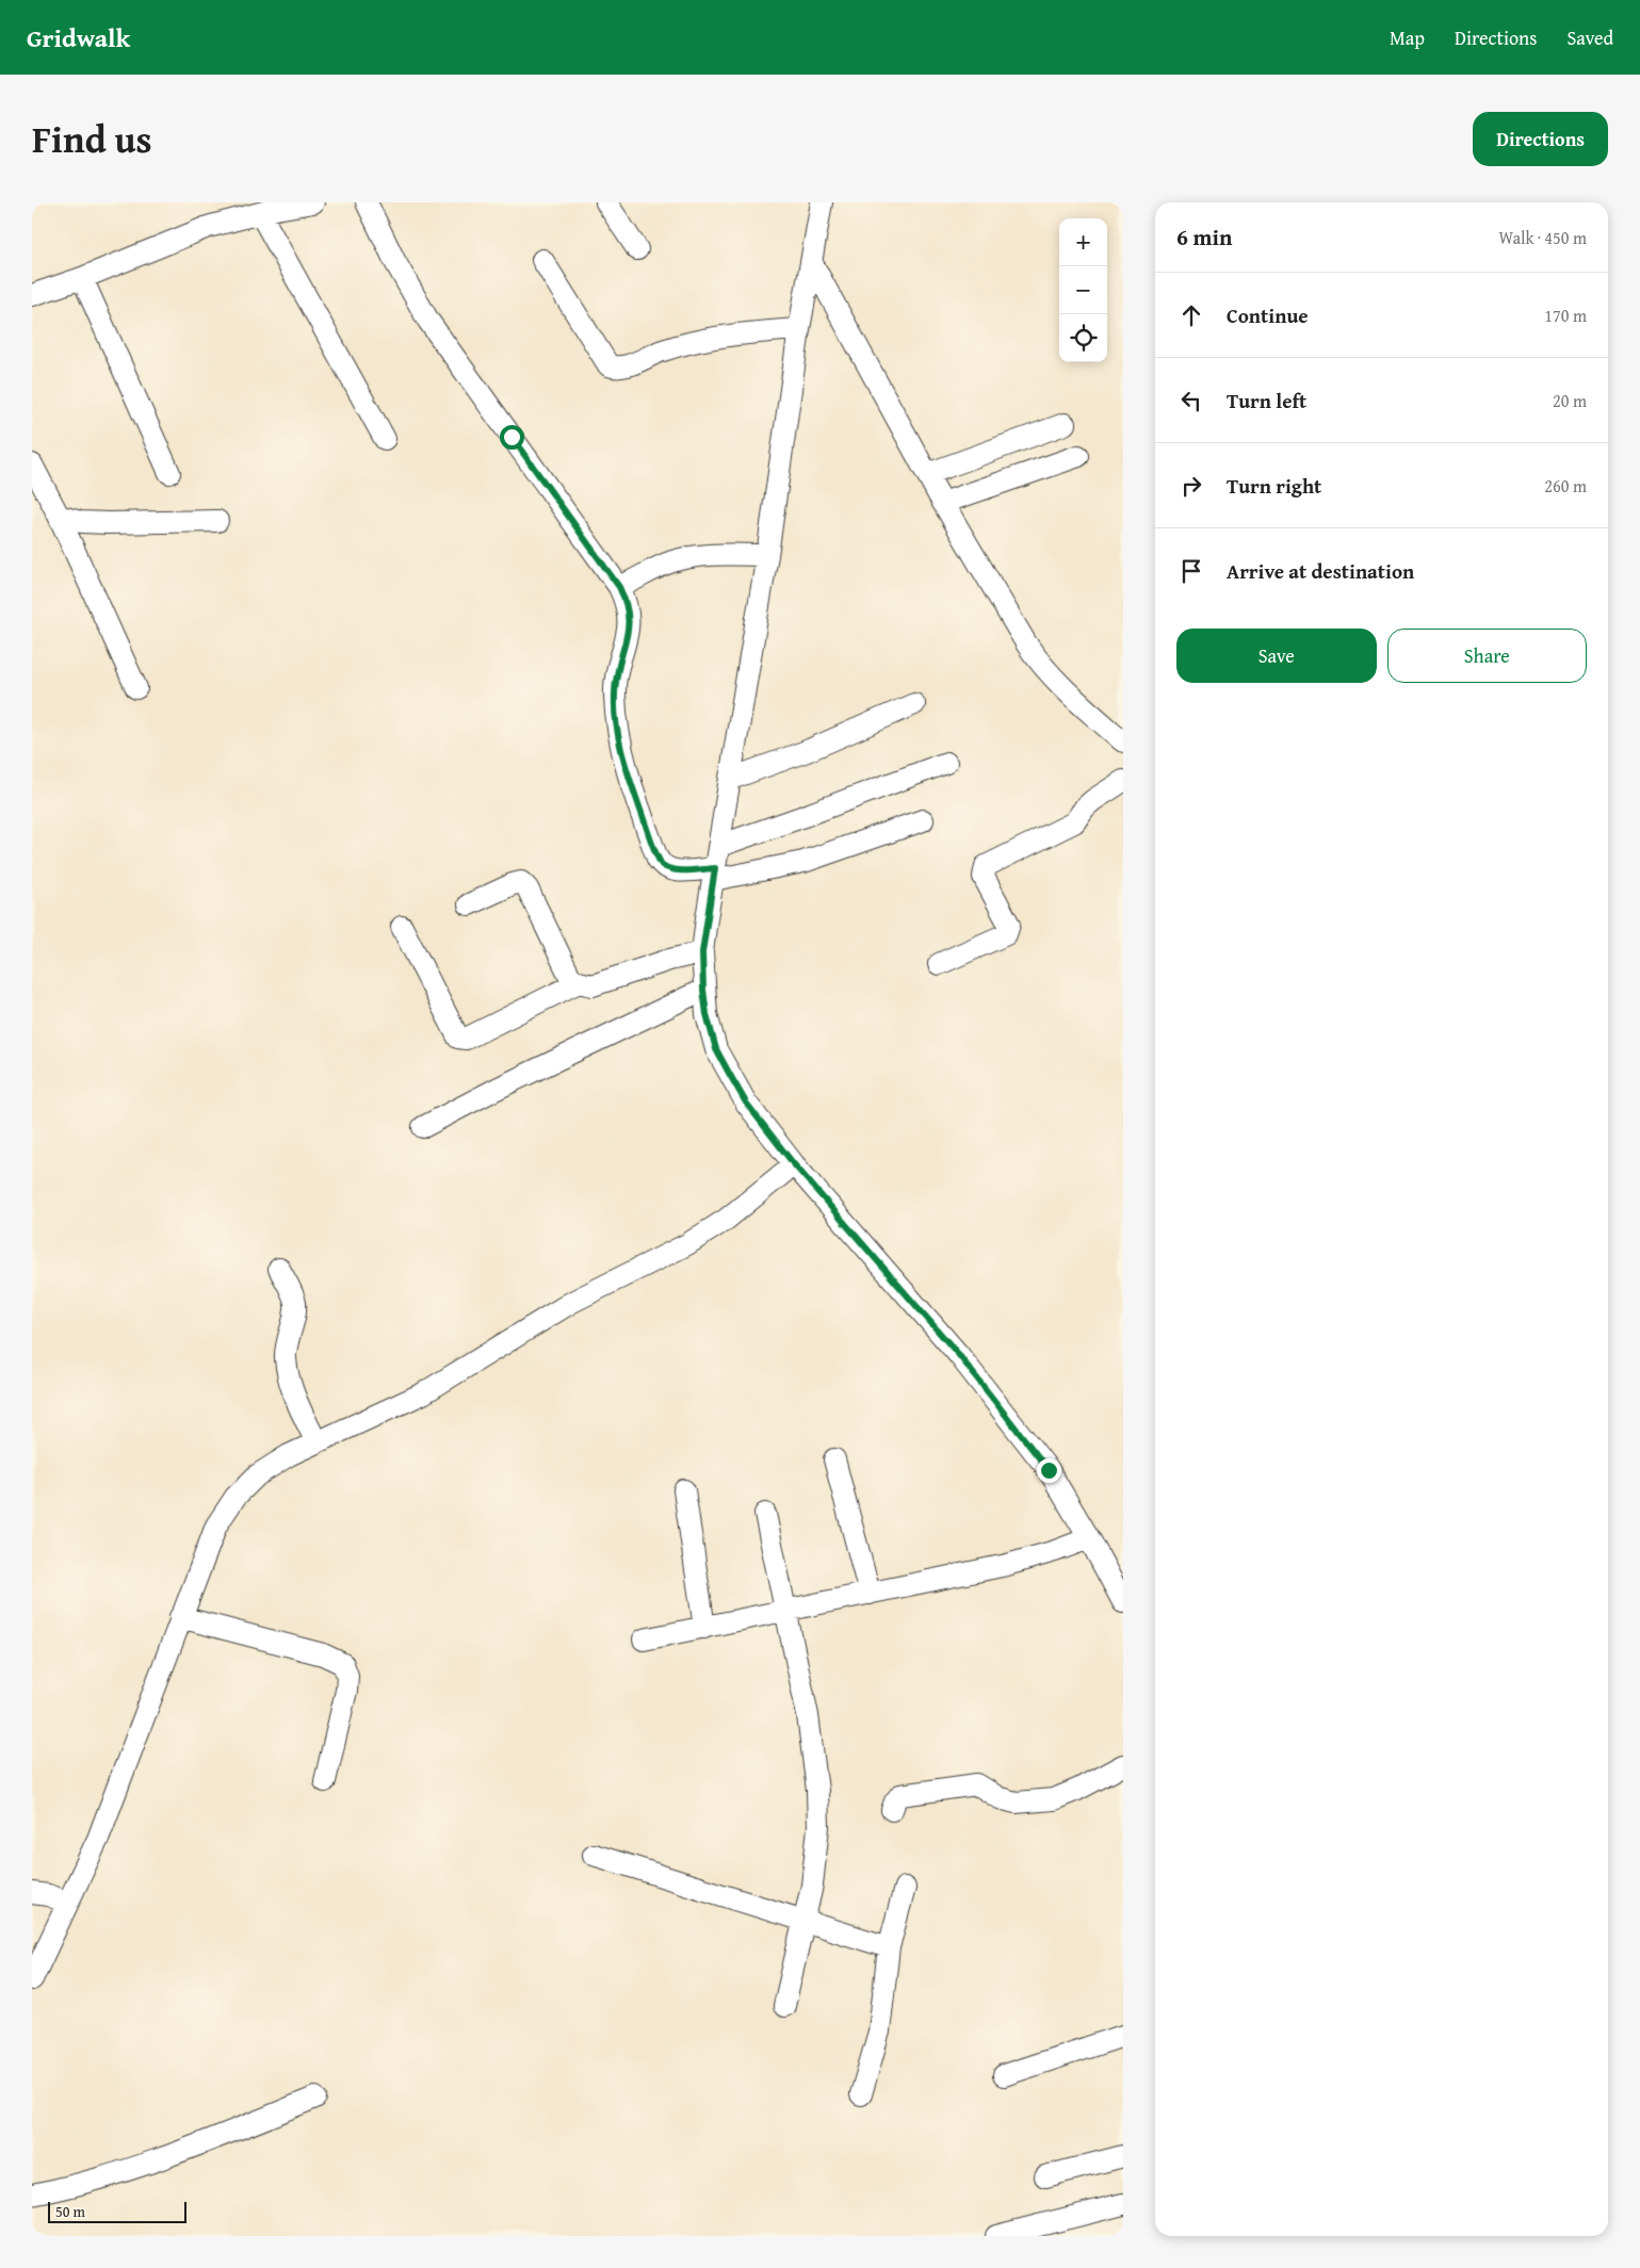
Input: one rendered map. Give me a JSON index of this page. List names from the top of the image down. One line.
{"scale_bar":"50 m","page":{"header":"Gridwalk","nav":["Map","Directions","Saved"],"title":"Find us","buttons":["Directions",["Save","Share"]],"heading":["6 min","Walk · 450 m"],"map_buttons":["+","−"],"list":[["Continue","170 m"],["Turn left","20 m"],["Turn right","260 m"],"Arrive at destination"],"scale":"50 m"}}
